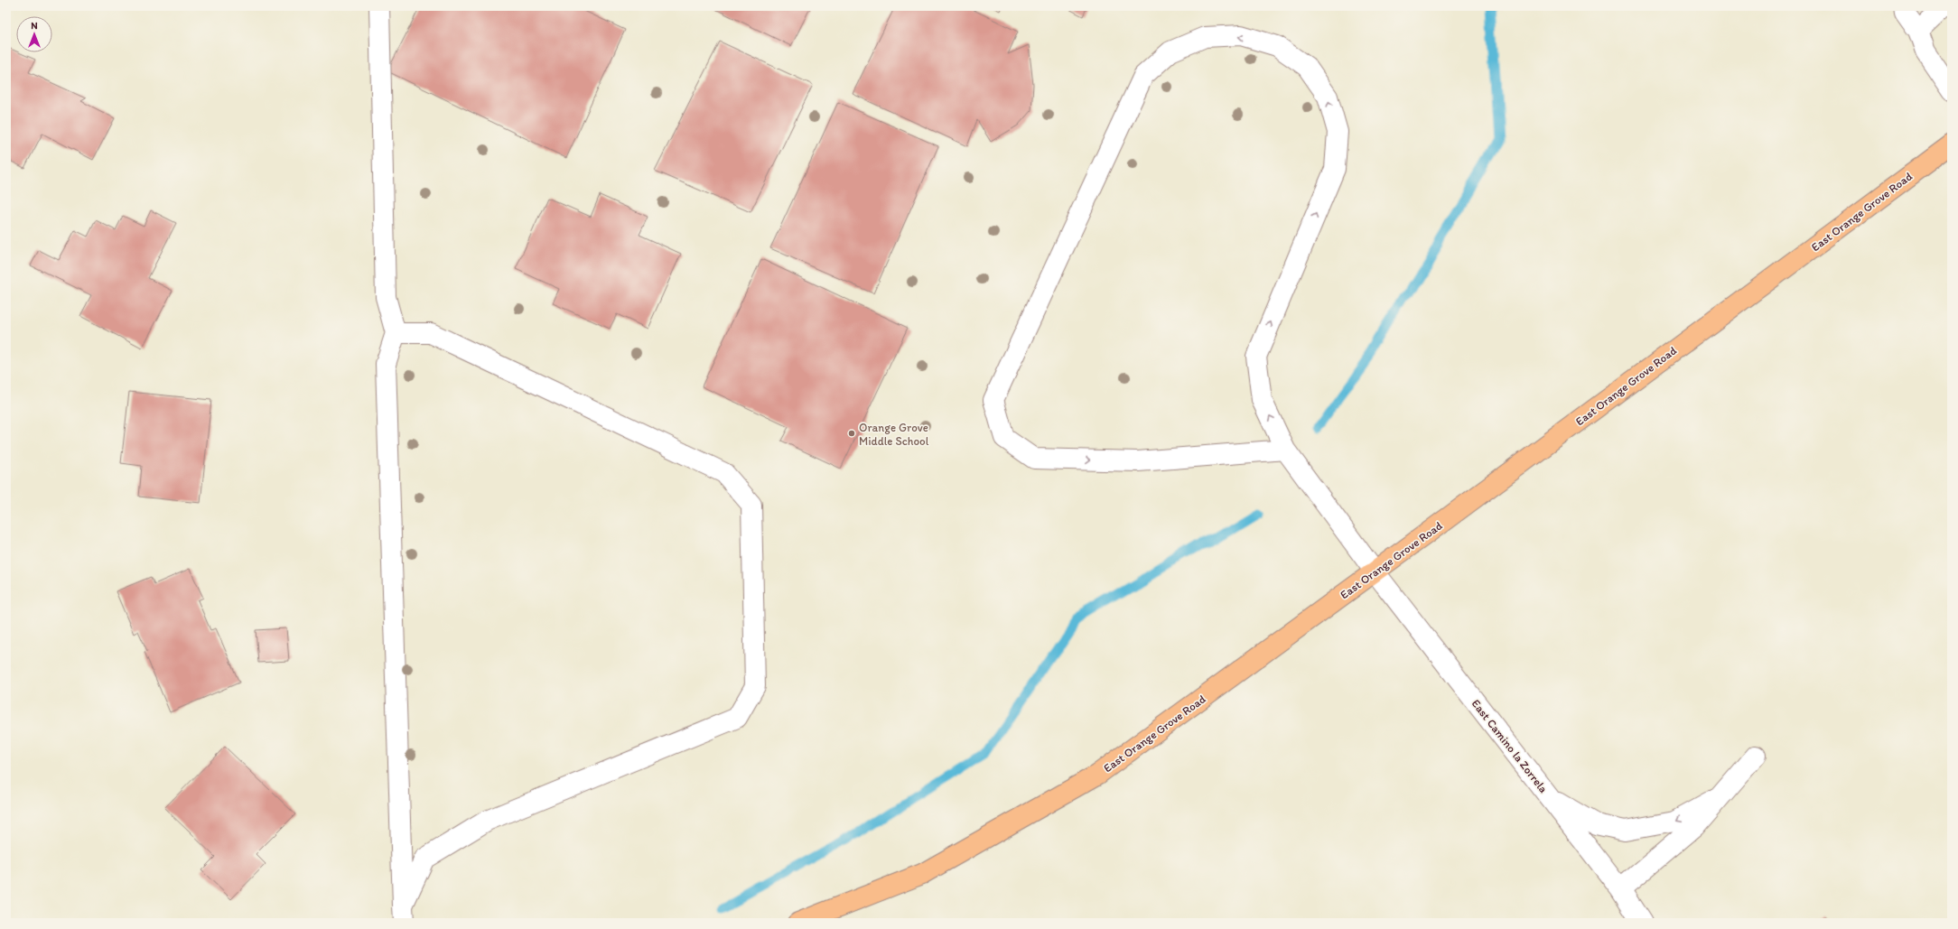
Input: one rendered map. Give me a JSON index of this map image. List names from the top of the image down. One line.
{"streets":{"main road":["East Orange Grove Road"],"street":["East Camino la Zorrela"]},"crossings":[["East Orange Grove Road","East Camino la Zorrela"]],"places":["Orange Grove Middle School"],"north":"top"}
